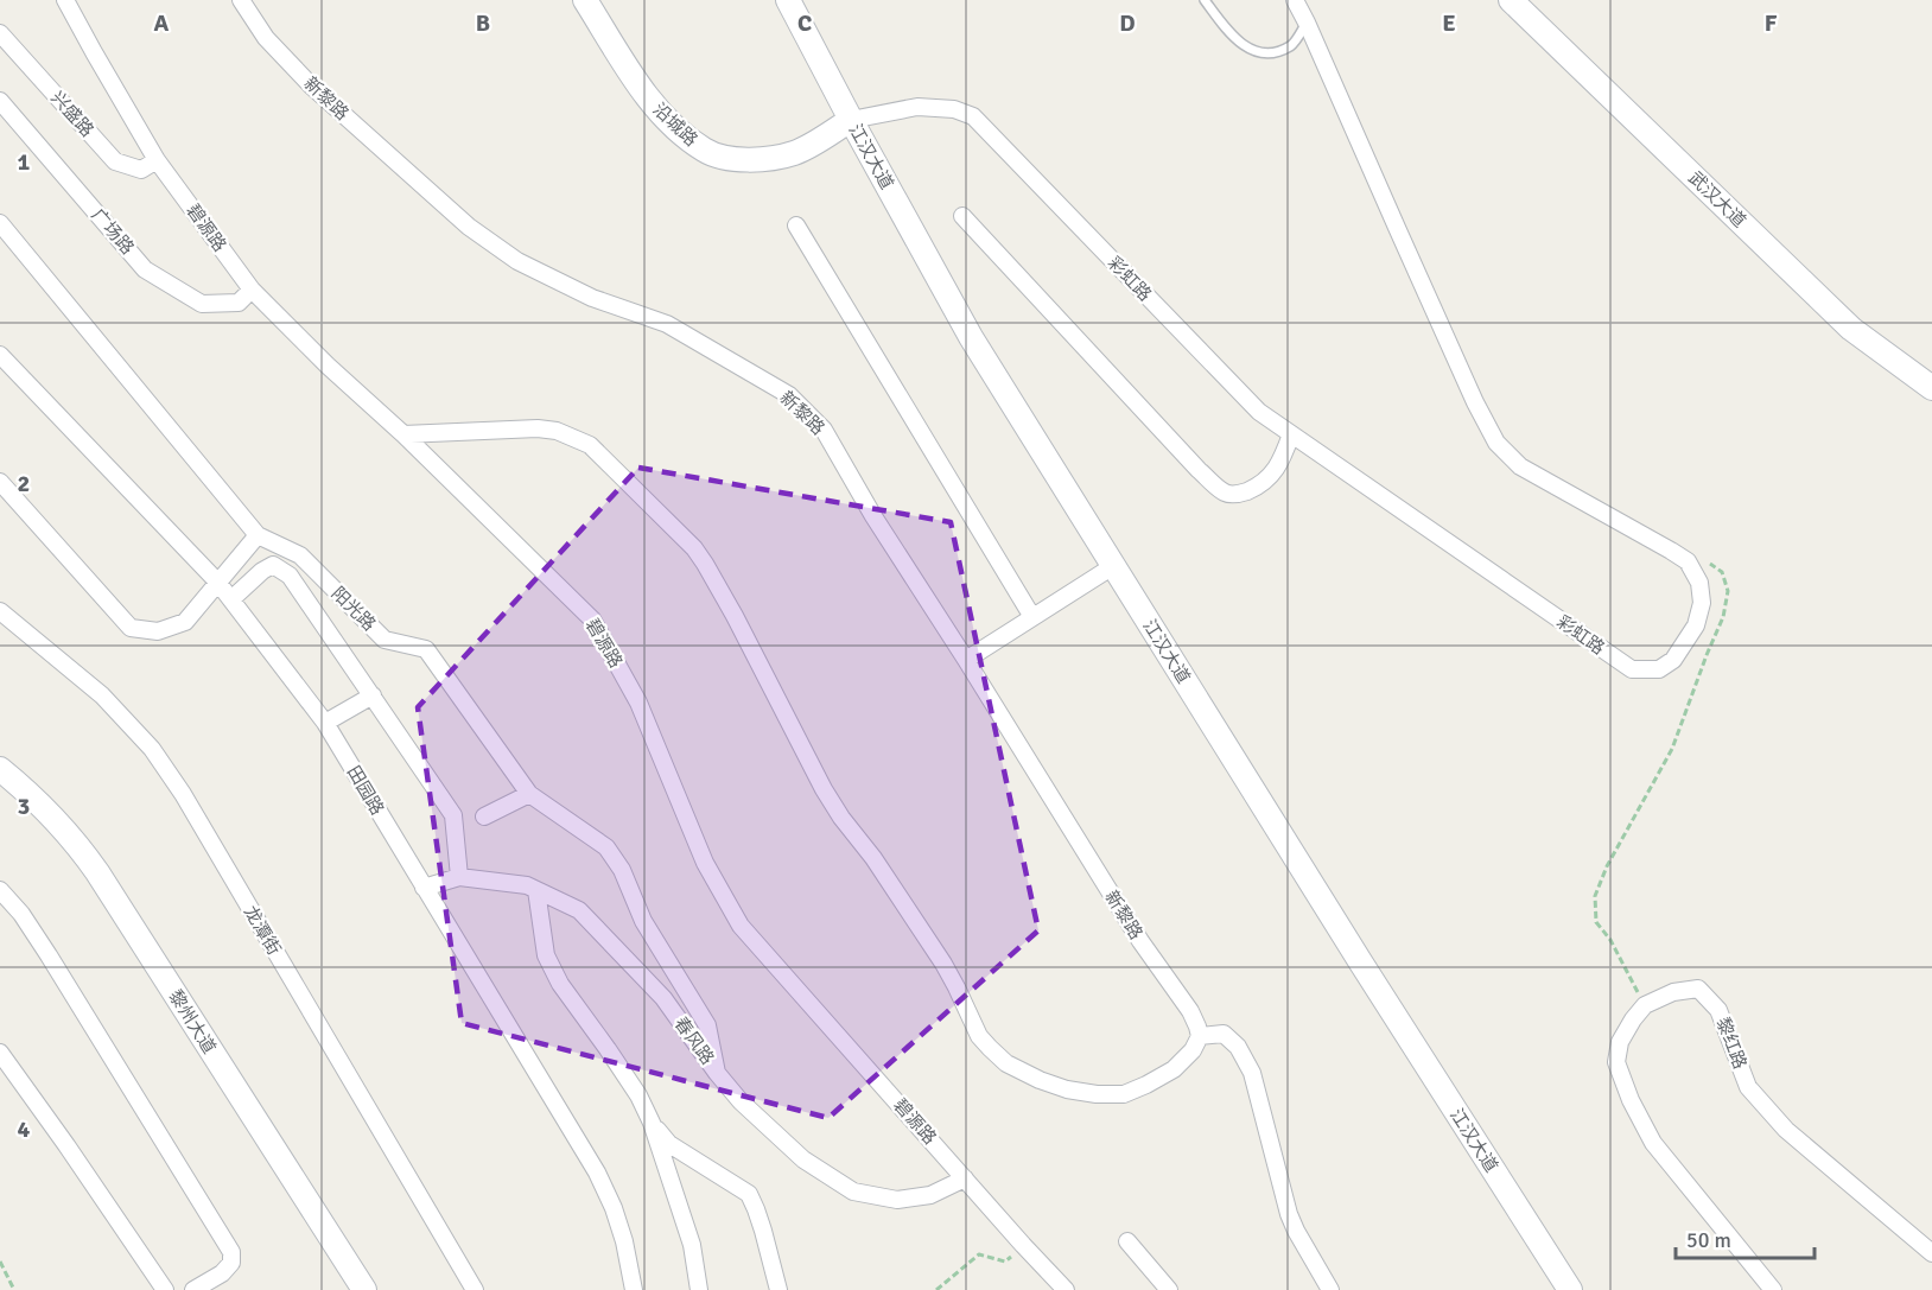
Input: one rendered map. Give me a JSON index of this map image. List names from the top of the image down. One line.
{"streets":{"main road":["沿城路","江汉大道","武汉大道","黎州大道"],"street":["新黎路","兴盛路","碧源路","广场路","彩虹路","阳光路","田园路","龙潭街","春风路","黎红路"]},"crossings":[["兴盛路","碧源路"],["沿城路","江汉大道"],["沿城路","彩虹路"],["江汉大道","彩虹路"],["碧源路","广场路"],["碧源路","春风路"],["阳光路","春风路"],["田园路","春风路"]],"scale_bar":"50 m","grid":{"columns":["A","B","C","D","E","F"],"rows":["1","2","3","4"]}}
